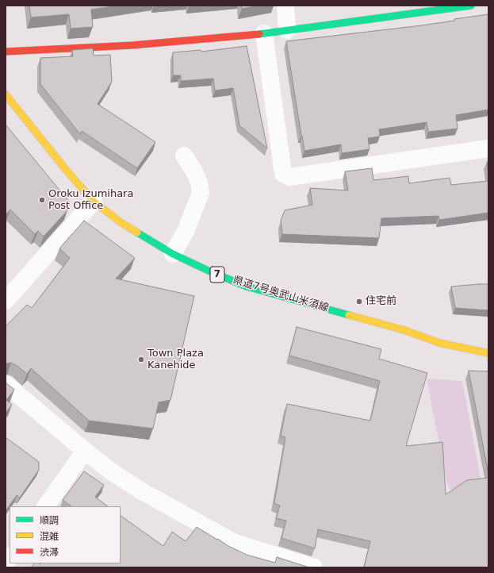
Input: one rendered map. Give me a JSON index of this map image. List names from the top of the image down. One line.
{"streets":{"main road":["7","県道7号奥武山米須線"]},"places":["Oroku Izumihara Post Office","住宅前","Town Plaza Kanehide"],"legend":["順調","混雑","渋滞"]}
